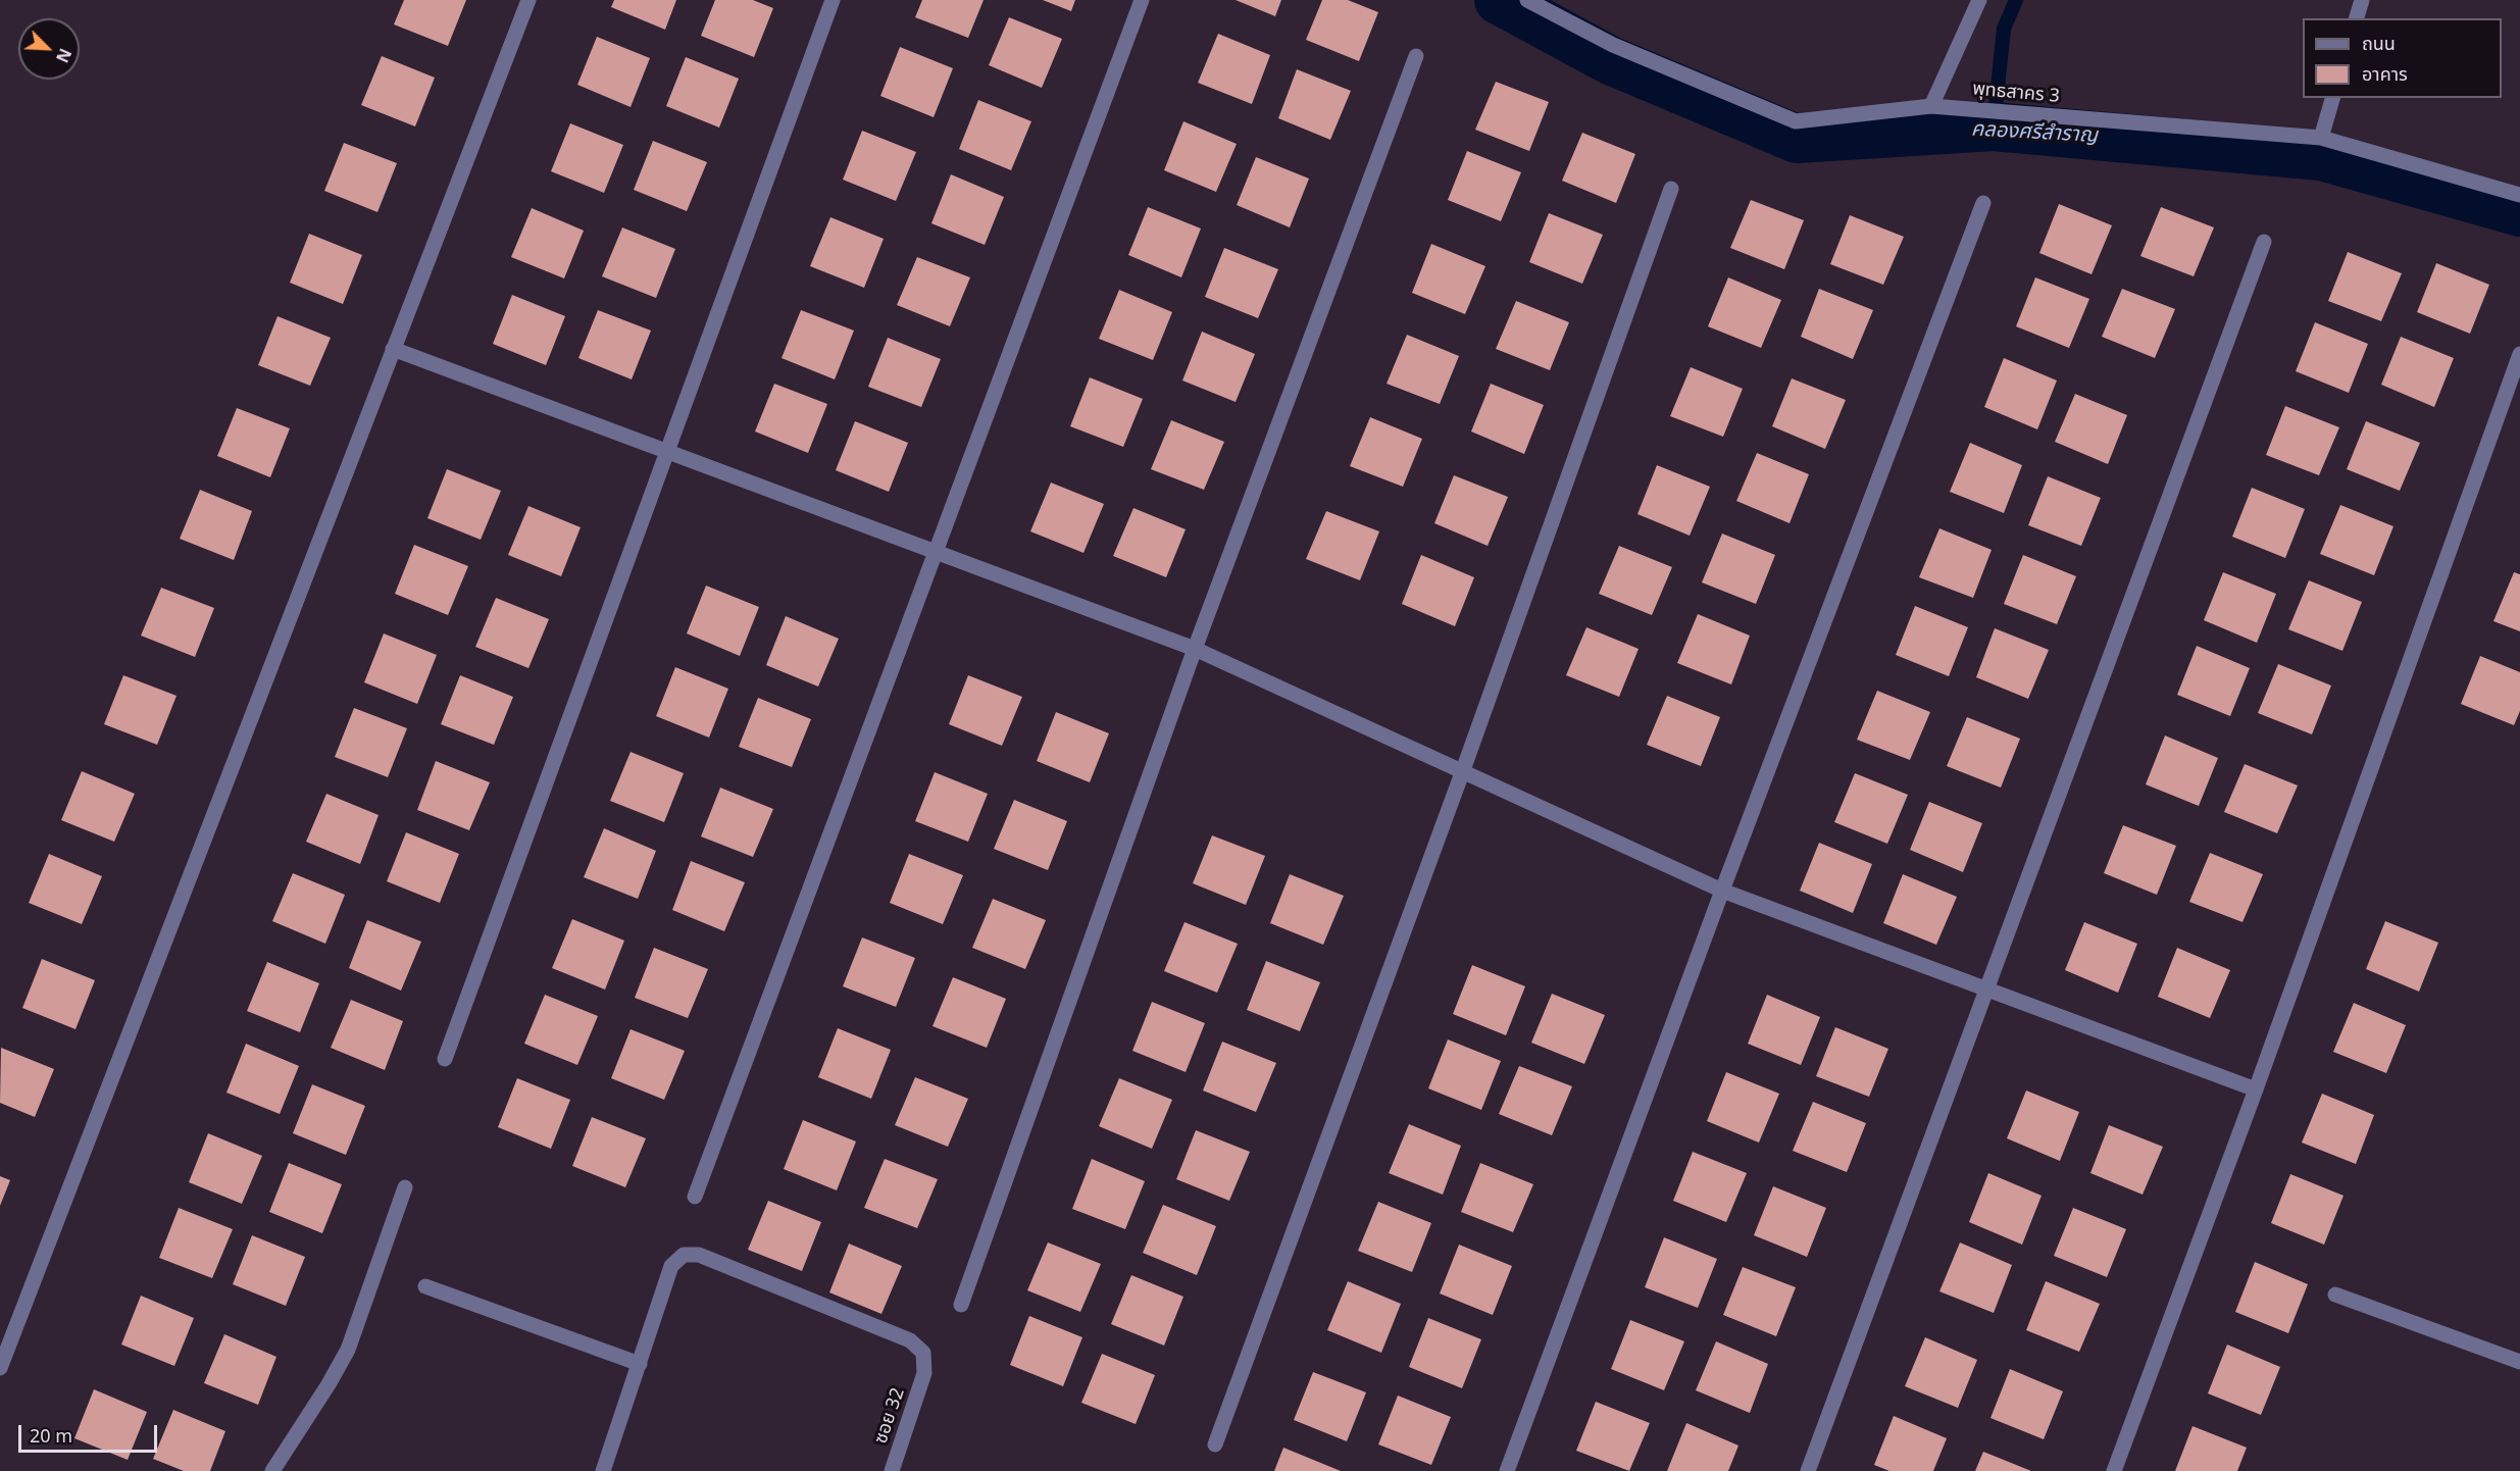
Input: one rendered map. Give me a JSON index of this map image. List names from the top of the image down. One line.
{"streets":{"street":["พุทธสาคร 3","ซอย 32"]},"water":["คลองศรีสำราญ"],"legend":["ถนน","อาคาร"],"scale_bar":"20 m","north":"bottom right"}
